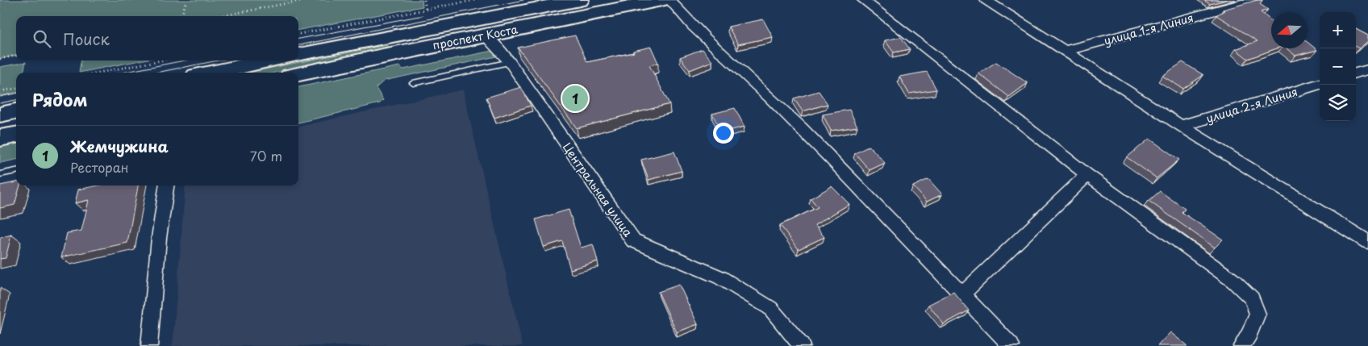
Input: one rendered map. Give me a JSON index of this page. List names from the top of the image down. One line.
{"streets":{"main road":["проспект Коста"],"street":["улица 1-я Линия","улица 2-я Линия","Центральная улица"]},"crossings":[["проспект Коста","Центральная улица"]],"north":"left","page":{"map_buttons":["+","−"],"search":"Поиск","heading":"Рядом","pins":"1","list":[{"mark":"1","name":"Жемчужина","note":"Ресторан","value":"70 m"}]}}
